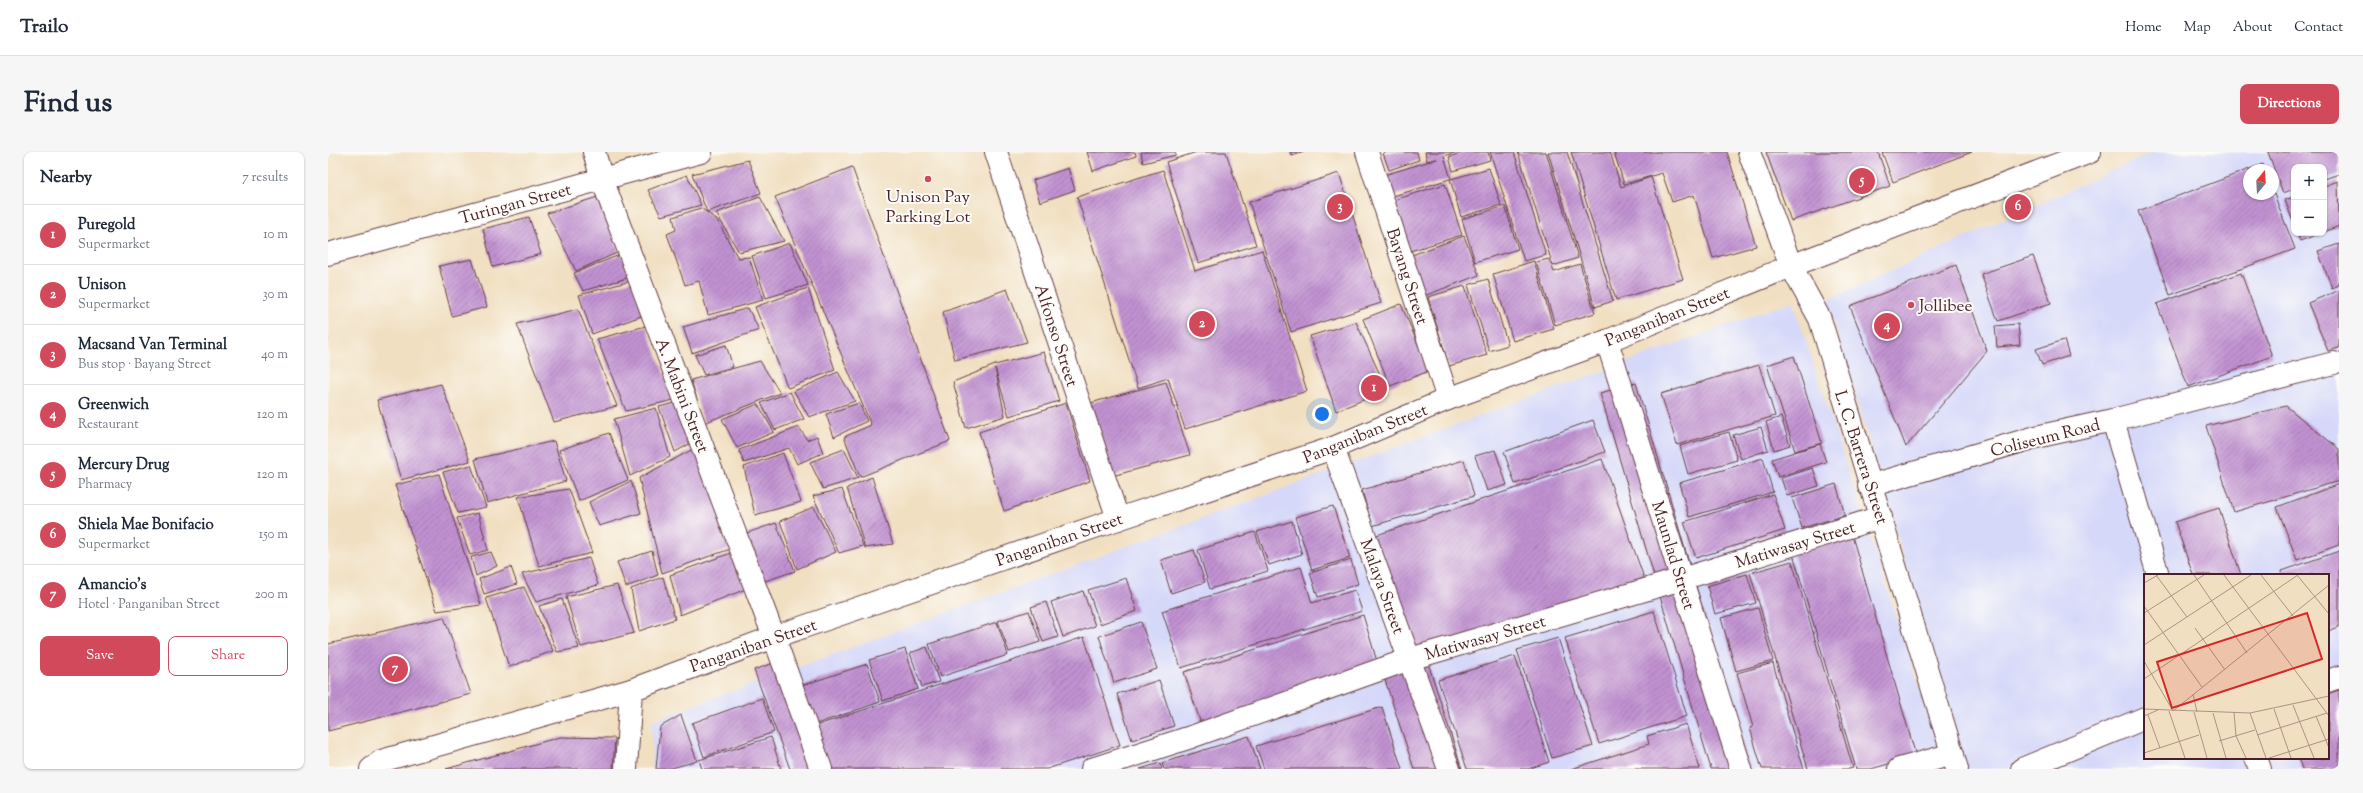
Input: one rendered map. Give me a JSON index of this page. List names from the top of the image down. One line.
{"streets":{"street":["Turingan Street","Bayang Street","Panganiban Street","Alfonso Street","A. Mabini Street","Coliseum Road","L. C. Barrera Street","Matiwasay Street","Maunlad Street","Malaya Street"]},"crossings":[["Turingan Street","A. Mabini Street"],["Bayang Street","Panganiban Street"],["Panganiban Street","Alfonso Street"],["Panganiban Street","A. Mabini Street"],["Panganiban Street","L. C. Barrera Street"],["Panganiban Street","Maunlad Street"],["Panganiban Street","Malaya Street"],["Coliseum Road","L. C. Barrera Street"],["L. C. Barrera Street","Matiwasay Street"],["Matiwasay Street","Maunlad Street"],["Matiwasay Street","Malaya Street"]],"places":["Unison Pay Parking Lot","Jollibee"],"north":"top","page":{"header":"Trailo","nav":["Home","Map","About","Contact"],"title":"Find us","buttons":["Directions",["Save","Share"]],"heading":["Nearby","7 results"],"map_buttons":["+","−"],"pins":["5","3","6","2","4","1","7"],"list":[{"mark":"1","name":"Puregold","note":"Supermarket","value":"10 m"},{"mark":"2","name":"Unison","note":"Supermarket","value":"30 m"},{"mark":"3","name":"Macsand Van Terminal","note":"Bus stop · Bayang Street","value":"40 m"},{"mark":"4","name":"Greenwich","note":"Restaurant","value":"120 m"},{"mark":"5","name":"Mercury Drug","note":"Pharmacy","value":"120 m"},{"mark":"6","name":"Shiela Mae Bonifacio","note":"Supermarket","value":"150 m"},{"mark":"7","name":"Amancio's","note":"Hotel · Panganiban Street","value":"200 m"}]}}
